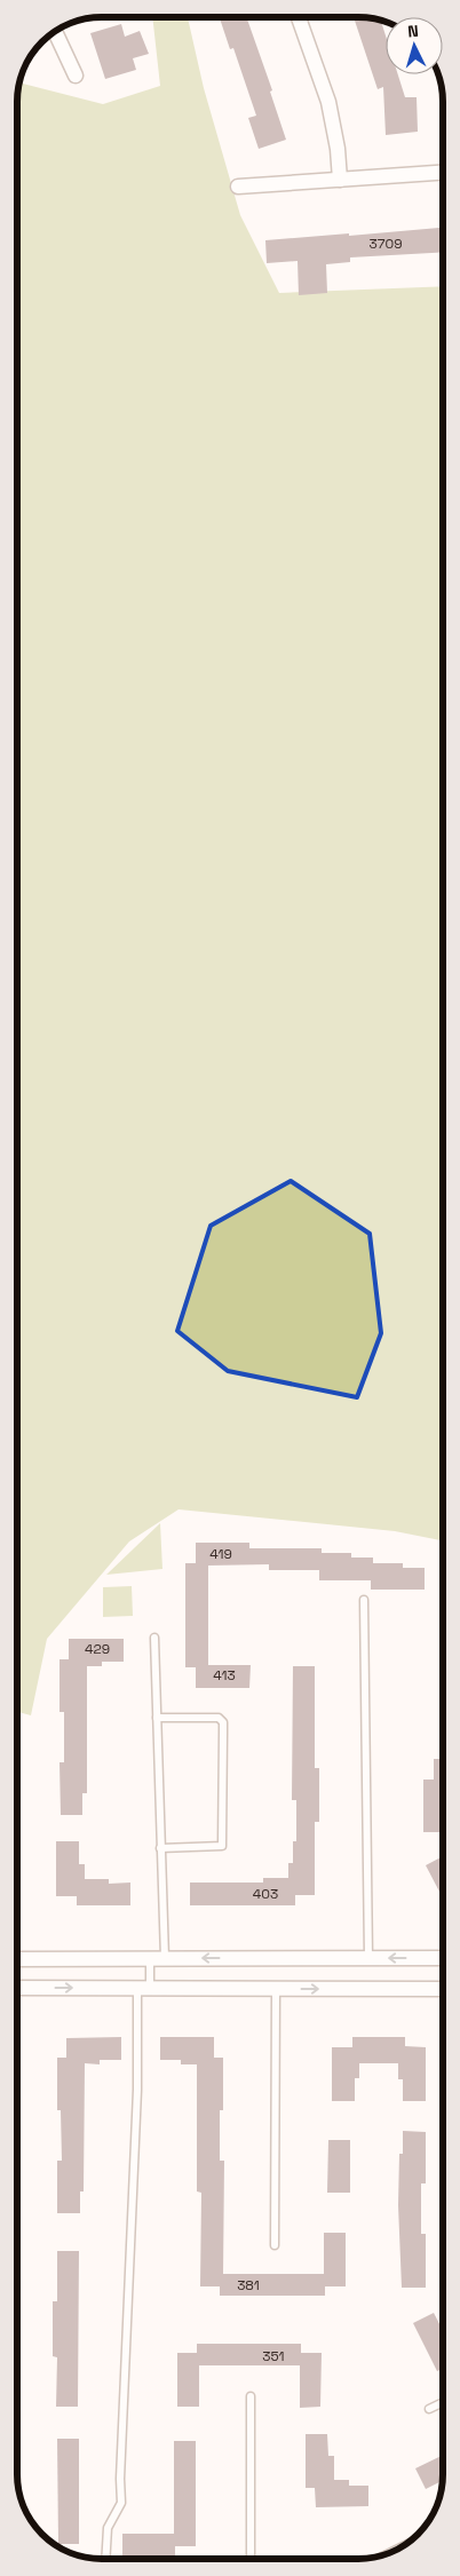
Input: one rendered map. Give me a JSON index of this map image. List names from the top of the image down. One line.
{"house_numbers":["3709","419","429","413","403","381","351"],"north":"top"}
